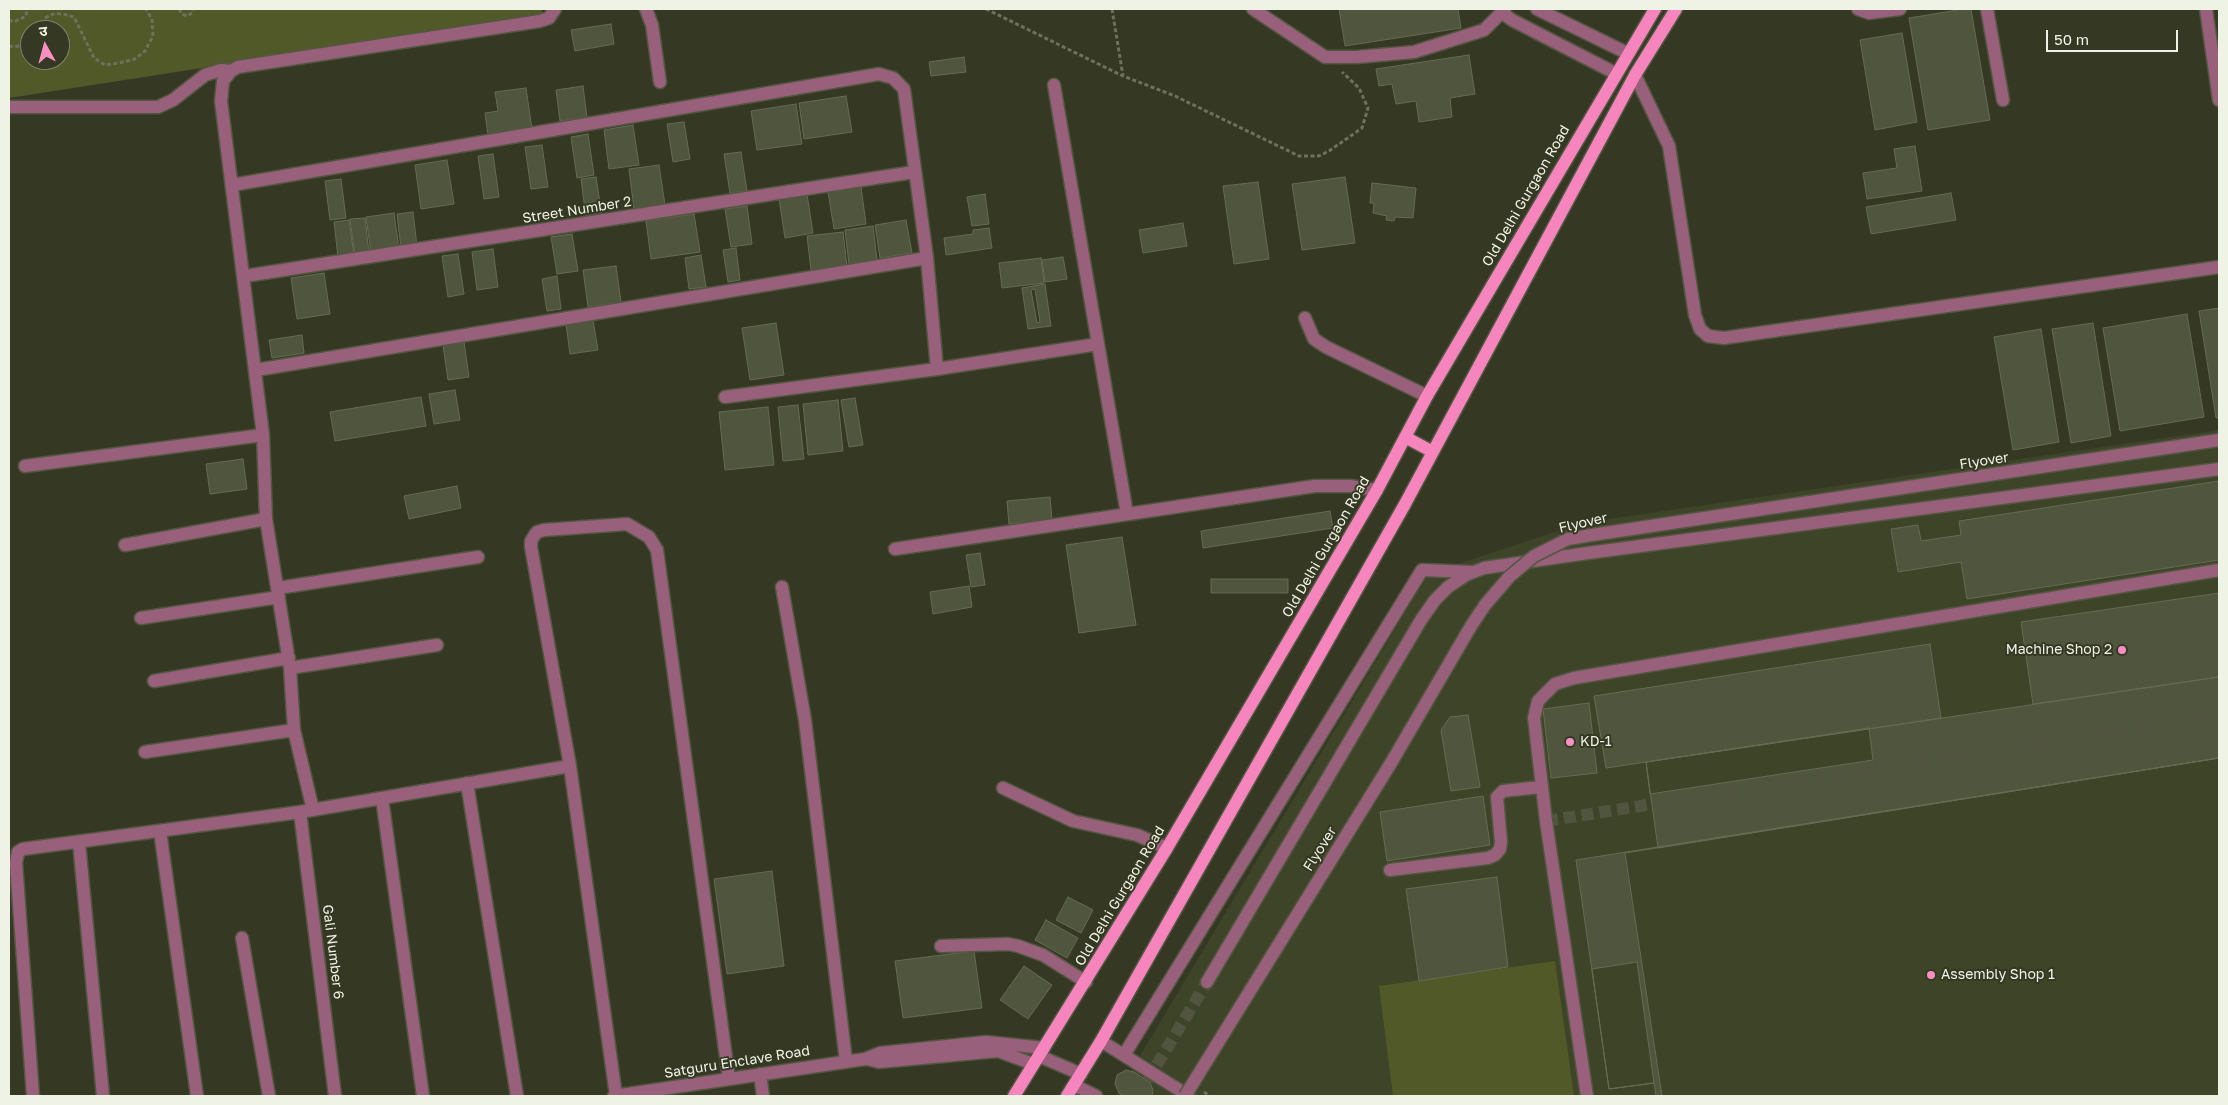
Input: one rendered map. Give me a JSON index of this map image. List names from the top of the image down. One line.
{"streets":{"main road":["Old Delhi Gurgaon Road"],"street":["Street Number 2","Flyover","Gali Number 6","Satguru Enclave Road"]},"crossings":[["Old Delhi Gurgaon Road","Satguru Enclave Road"],["Street Number 2","Gali Number 6"]],"places":["Machine Shop 2","KD-1","Assembly Shop 1"],"scale_bar":"50 m","north":"top"}
